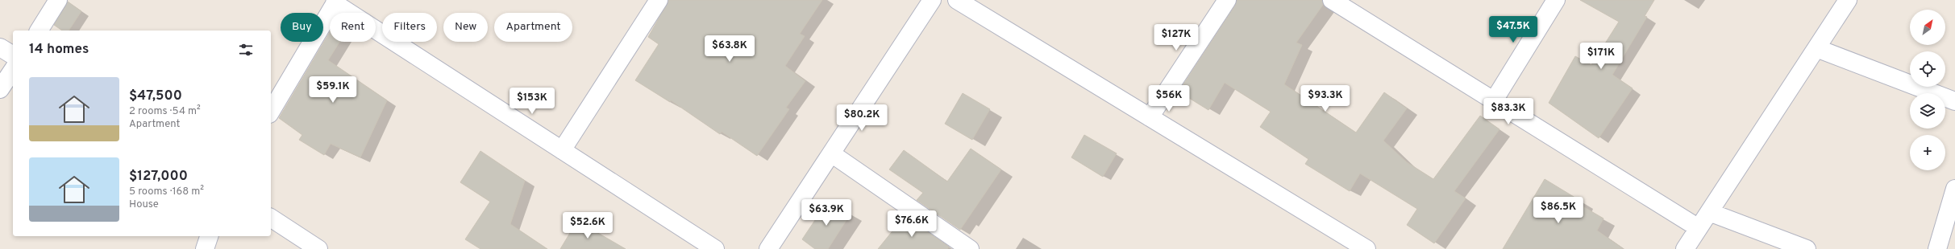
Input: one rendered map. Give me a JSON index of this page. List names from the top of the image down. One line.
{"north":"top right","page":{"map_buttons":"+","chip":["Buy","Rent","Filters","New","Apartment"],"price":["$47.5K","$127K","$63.8K","$171K","$59.1K","$56K","$93.3K","$153K","$83.3K","$80.2K","$86.5K","$63.9K","$76.6K","$52.6K"],"heading":"14 homes","list":[{"name":"$47,500","note":"2 rooms · 54 m² · Apartment"},{"name":"$127,000","note":"5 rooms · 168 m² · House"}]}}
